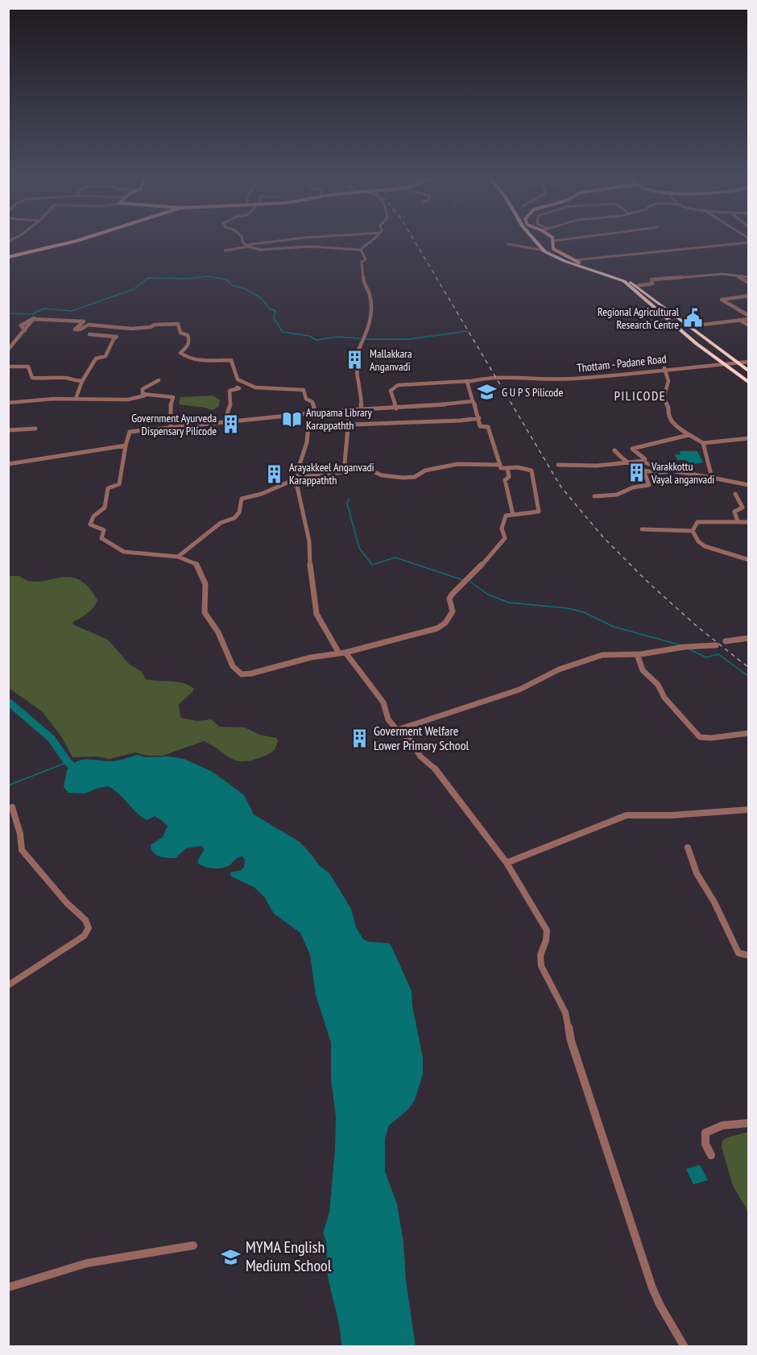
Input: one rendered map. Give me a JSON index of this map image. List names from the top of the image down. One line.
{"streets":{"street":["Thottam - Padane Road"]},"districts":["PILICODE"],"places":{"public building":["Regional Agricultural Research Centre"],"building":["Mallakkara Anganvadi","Government Ayurveda Dispensary Pilicode","Varakkottu Vayal anganvadi","Arayakkeel Anganvadi Karappathth","Goverment Welfare Lower Primary School"],"school or university":["G U P S Pilicode","MYMA English Medium School"],"library":["Anupama Library Karappathth"]}}
